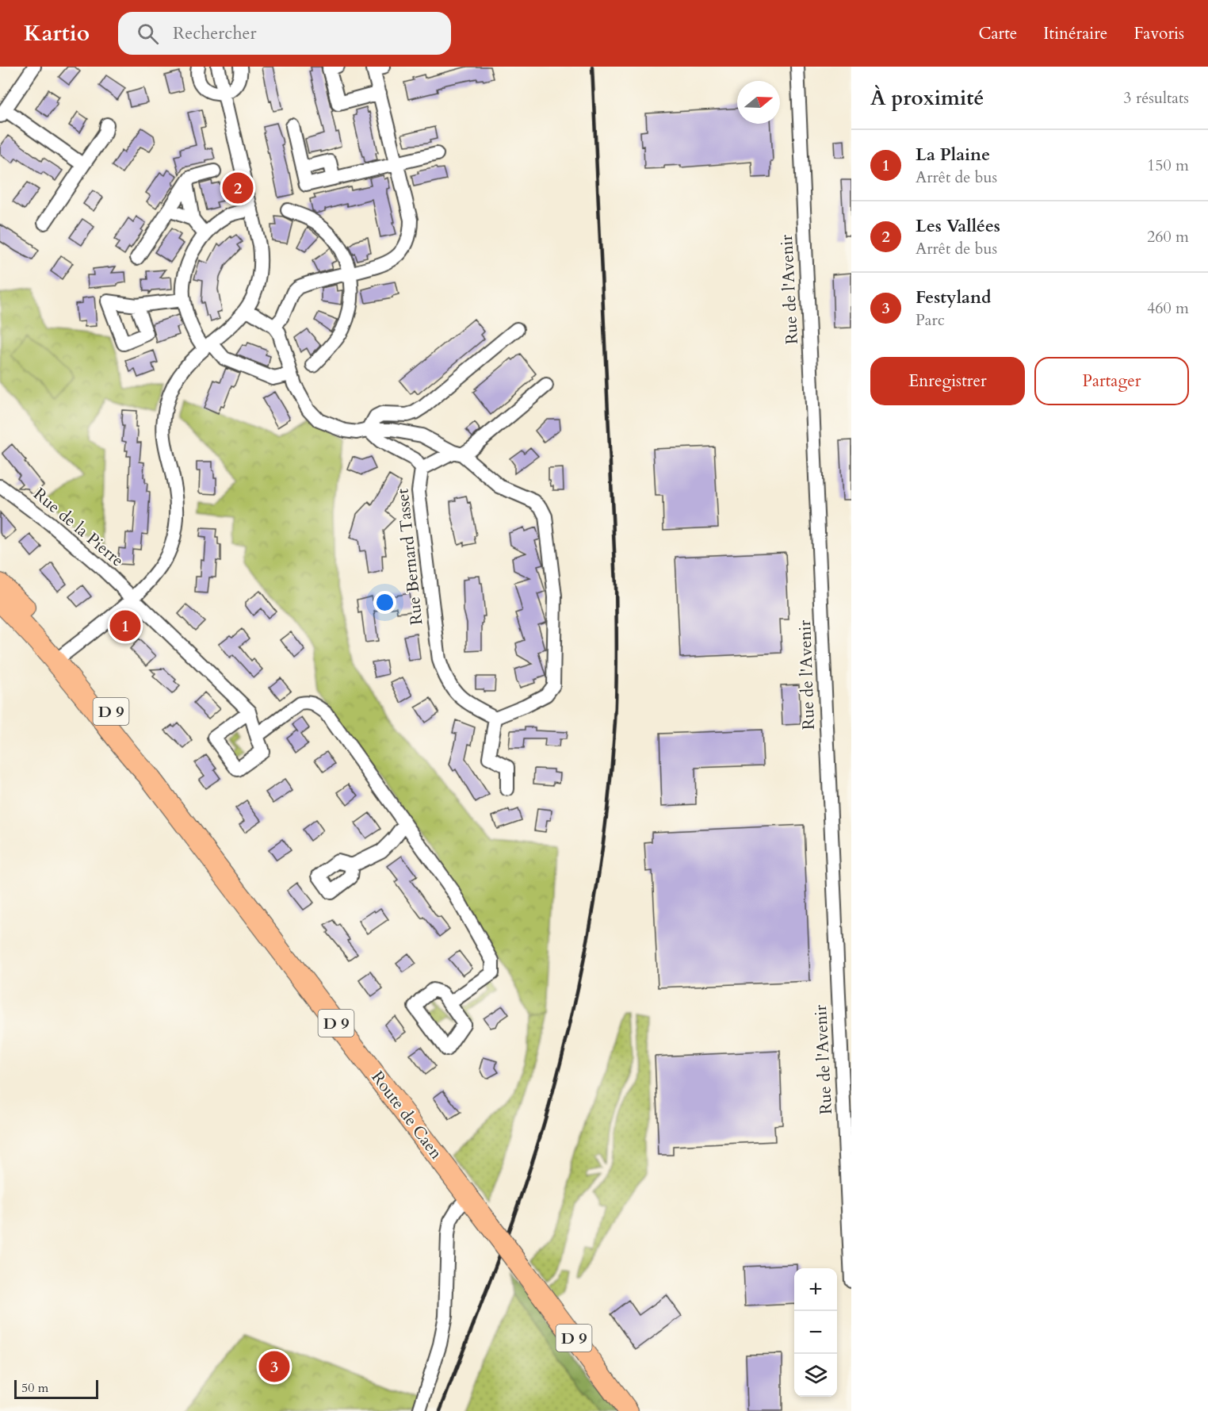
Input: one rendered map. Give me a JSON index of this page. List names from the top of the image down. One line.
{"streets":{"main road":["D 9","Route de Caen"],"street":["Rue de l'Avenir","Rue de la Pierre","Rue Bernard Tasset"]},"crossings":[["D 9","Route de Caen"]],"scale_bar":"50 m","north":"right","page":{"header":"Kartio","search":"Rechercher","nav":["Carte","Itinéraire","Favoris"],"heading":["À proximité","3 résultats"],"list":[{"mark":"1","name":"La Plaine","note":"Arrêt de bus","value":"150 m"},{"mark":"2","name":"Les Vallées","note":"Arrêt de bus","value":"260 m"},{"mark":"3","name":"Festyland","note":"Parc","value":"460 m"}],"pins":["2","1","3"],"buttons":["Enregistrer","Partager"],"map_buttons":["+","−"],"scale":"50 m"}}
